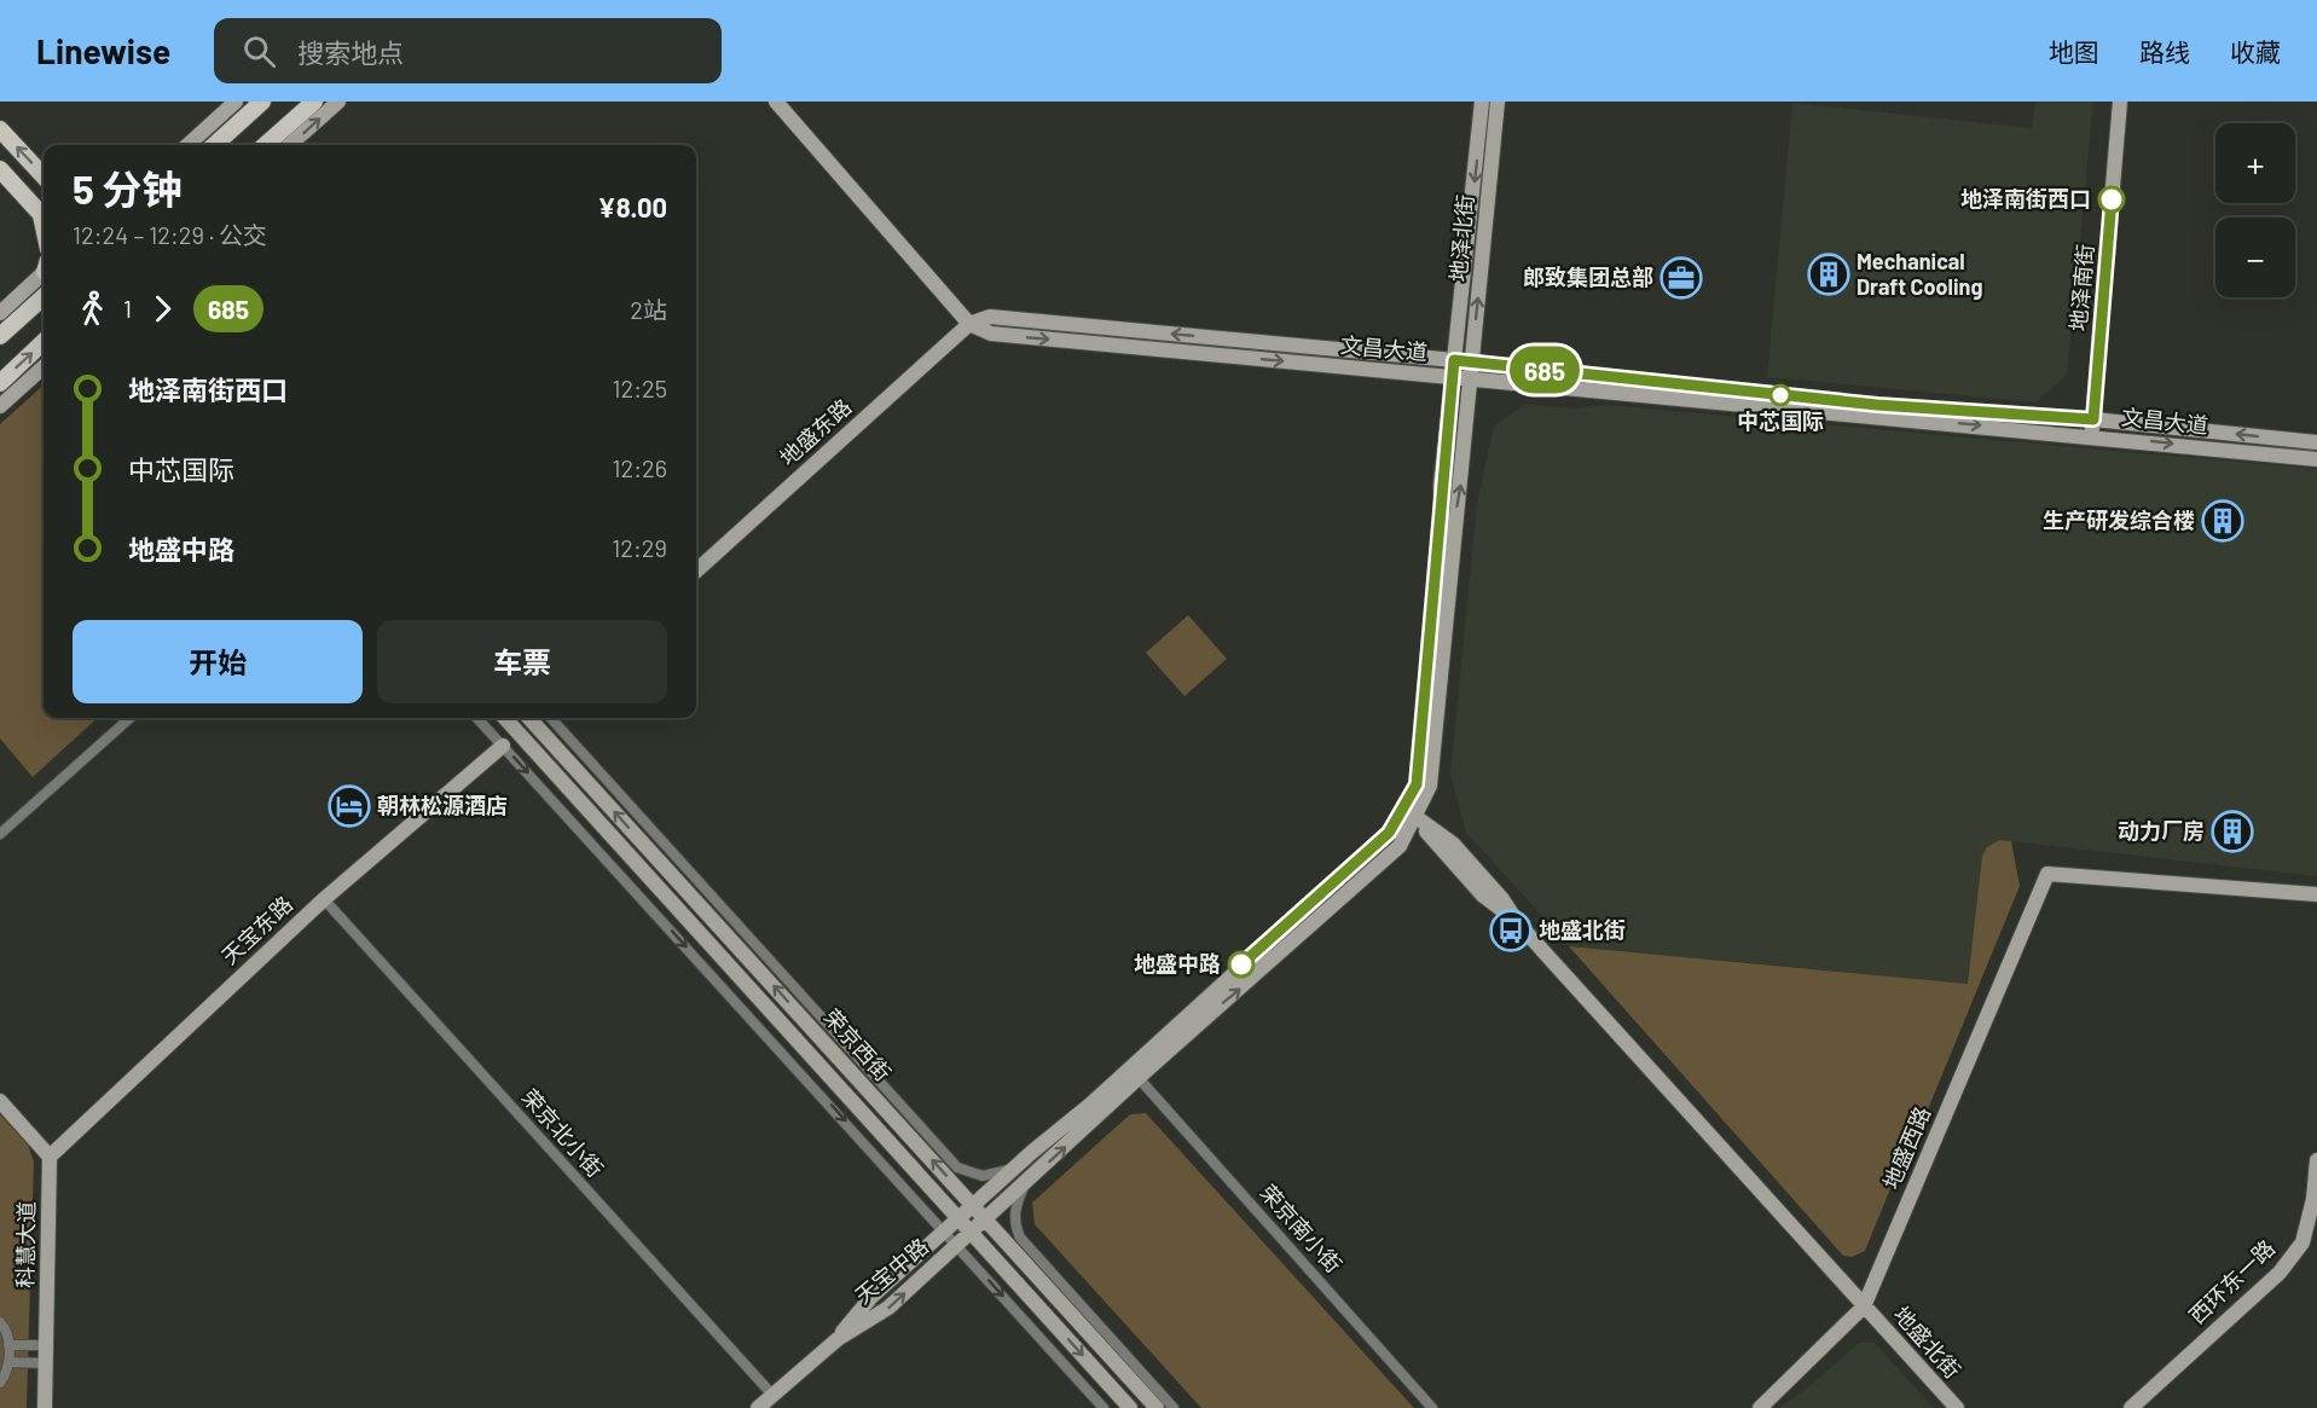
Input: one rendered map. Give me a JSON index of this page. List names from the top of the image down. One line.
{"streets":{"street":["地泽北街","地泽南街","文昌大道","地盛东路","天宝东路","荣京西街","荣京北小街","地盛西路","荣京南小街","科慧大道","天宝中路","西环东一路","地盛北街"]},"crossings":[["地泽北街","文昌大道"],["地泽南街","文昌大道"],["文昌大道","地盛东路"],["天宝东路","荣京北小街"],["天宝东路","科慧大道"],["荣京西街","天宝中路"],["荣京北小街","天宝中路"],["地盛西路","地盛北街"]],"places":{"other":["地泽南街西口","中芯国际","地盛中路"],"building":["Mechanical Draft Cooling","生产研发综合楼","动力厂房"],"office":["郎致集团总部"],"hotel":["朝林松源酒店"],"bus stop":["地盛北街"]},"lines":["bus line 685"],"page":{"header":"Linewise","search":"搜索地点","nav":["地图","路线","收藏"],"on_map":"685","map_buttons":["+","−"],"heading":["5 分钟","12:24 – 12:29 · 公交","¥8.00"],"legs":["1","685","2站"],"list":[{"name":"地泽南街西口","value":"12:25"},{"name":"中芯国际","value":"12:26"},{"name":"地盛中路","value":"12:29"}],"buttons":["开始","车票"]}}
